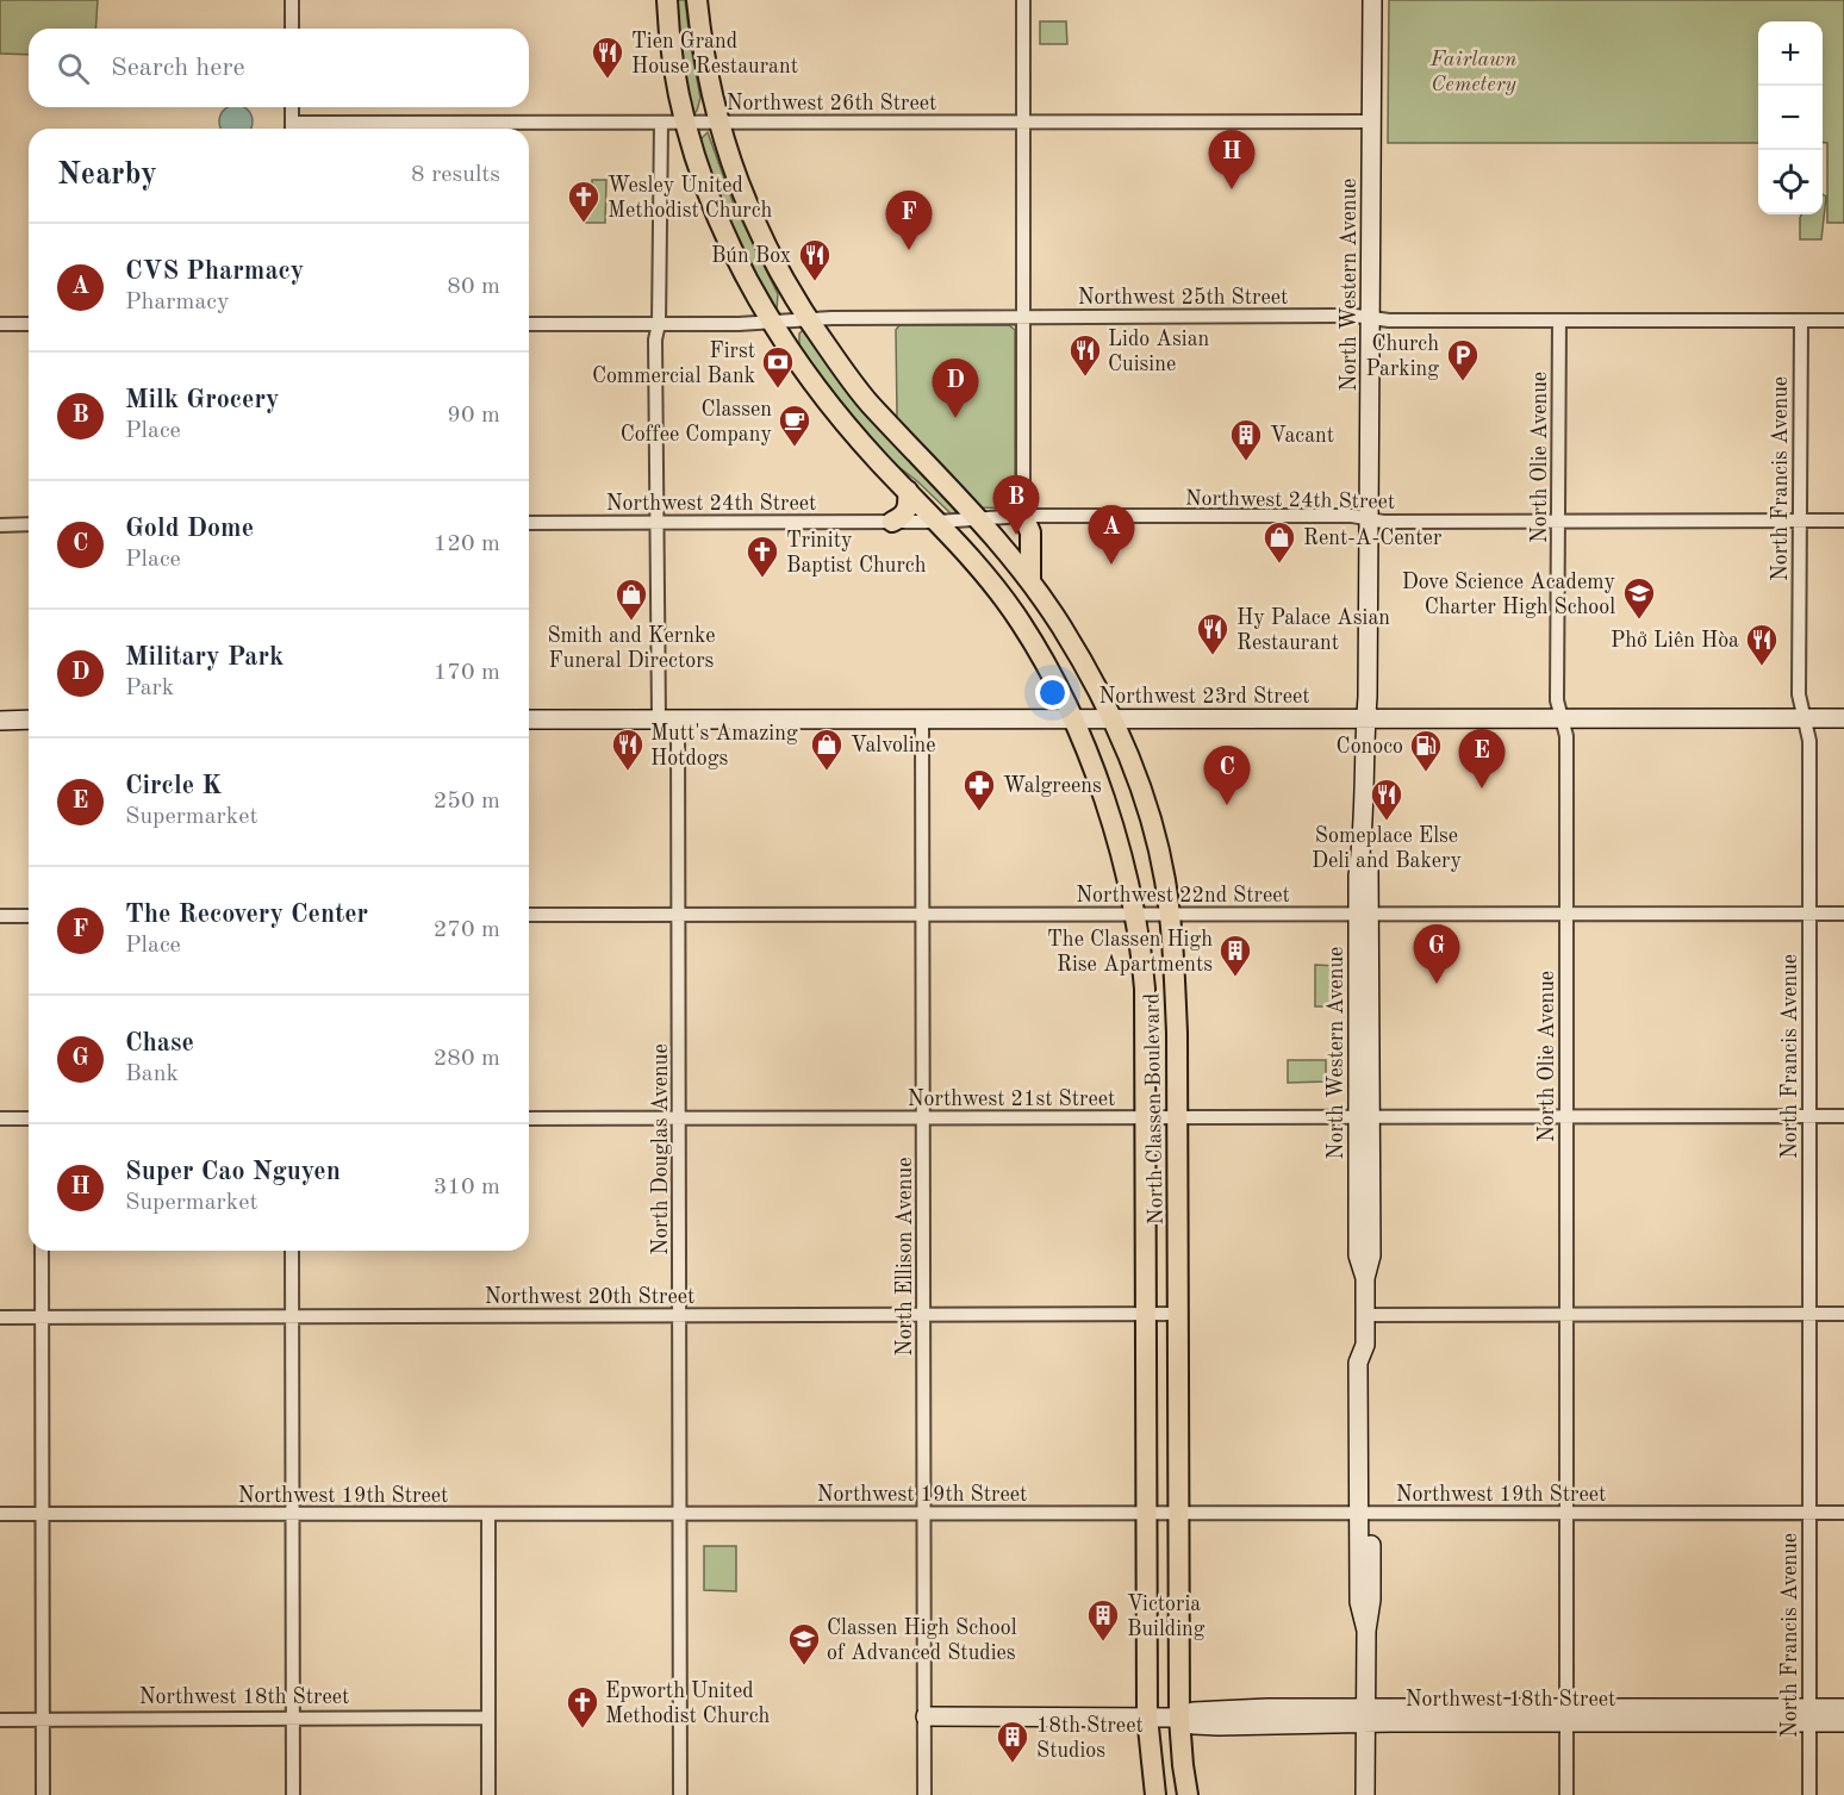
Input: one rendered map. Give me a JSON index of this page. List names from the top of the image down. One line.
{"streets":{"main road":["North Classen Boulevard"],"street":["Northwest 26th Street","North Western Avenue","Northwest 25th Street","North Olie Avenue","North Francis Avenue","Northwest 24th Street","Northwest 23rd Street","Northwest 22nd Street","Northwest 21st Street","North Douglas Avenue","North Ellison Avenue","Northwest 20th Street","Northwest 19th Street","Northwest 18th Street"]},"crossings":[["Northwest 26th Street","North Western Avenue"],["Northwest 26th Street","North Classen Boulevard"],["North Western Avenue","Northwest 25th Street"],["North Western Avenue","Northwest 24th Street"],["North Western Avenue","Northwest 23rd Street"],["North Western Avenue","Northwest 22nd Street"],["North Western Avenue","Northwest 21st Street"],["North Western Avenue","Northwest 19th Street"],["North Western Avenue","Northwest 18th Street"],["Northwest 25th Street","North Olie Avenue"],["Northwest 25th Street","North Francis Avenue"],["Northwest 25th Street","North Classen Boulevard"],["North Olie Avenue","Northwest 24th Street"],["North Olie Avenue","Northwest 23rd Street"],["North Olie Avenue","Northwest 22nd Street"],["North Olie Avenue","Northwest 21st Street"],["North Olie Avenue","Northwest 19th Street"],["North Olie Avenue","Northwest 18th Street"],["North Francis Avenue","Northwest 24th Street"],["North Francis Avenue","Northwest 23rd Street"],["North Francis Avenue","Northwest 22nd Street"],["North Francis Avenue","Northwest 21st Street"],["North Francis Avenue","Northwest 19th Street"],["North Francis Avenue","Northwest 18th Street"],["Northwest 24th Street","North Classen Boulevard"],["Northwest 23rd Street","North Classen Boulevard"],["Northwest 23rd Street","North Douglas Avenue"],["Northwest 23rd Street","North Ellison Avenue"],["Northwest 22nd Street","North Classen Boulevard"],["Northwest 22nd Street","North Douglas Avenue"],["Northwest 22nd Street","North Ellison Avenue"],["Northwest 21st Street","North Classen Boulevard"],["Northwest 21st Street","North Douglas Avenue"],["Northwest 21st Street","North Ellison Avenue"],["North Classen Boulevard","Northwest 20th Street"],["North Classen Boulevard","Northwest 19th Street"],["North Classen Boulevard","Northwest 18th Street"],["North Douglas Avenue","Northwest 20th Street"],["North Douglas Avenue","Northwest 19th Street"],["North Ellison Avenue","Northwest 20th Street"],["North Ellison Avenue","Northwest 19th Street"],["North Ellison Avenue","Northwest 18th Street"]],"parks":["Fairlawn Cemetery"],"places":{"restaurant":["Tien Grand House Restaurant","Bún Box","Lido Asian Cuisine","Hy Palace Asian Restaurant","Phở Liên Hòa","Mutt's Amazing Hotdogs","Someplace Else Deli and Bakery"],"church":["Wesley United Methodist Church","Trinity Baptist Church","Epworth United Methodist Church"],"parking":["Church Parking"],"bank":["First Commercial Bank"],"cafe":["Classen Coffee Company"],"building":["Vacant","The Classen High Rise Apartments","Victoria Building","18th Street Studios"],"shop":["Rent-A-Center","Smith and Kernke Funeral Directors","Valvoline"],"school or university":["Dove Science Academy Charter High School","Classen High School of Advanced Studies"],"fuel station":["Conoco"],"pharmacy":["Walgreens"]},"page":{"map_buttons":["+","−"],"search":"Search here","heading":["Nearby","8 results"],"pins":["H","F","D","B","A","E","C","G"],"list":[{"mark":"A","name":"CVS Pharmacy","note":"Pharmacy","value":"80 m"},{"mark":"B","name":"Milk Grocery","note":"Place","value":"90 m"},{"mark":"C","name":"Gold Dome","note":"Place","value":"120 m"},{"mark":"D","name":"Military Park","note":"Park","value":"170 m"},{"mark":"E","name":"Circle K","note":"Supermarket","value":"250 m"},{"mark":"F","name":"The Recovery Center","note":"Place","value":"270 m"},{"mark":"G","name":"Chase","note":"Bank","value":"280 m"},{"mark":"H","name":"Super Cao Nguyen","note":"Supermarket","value":"310 m"}]}}
